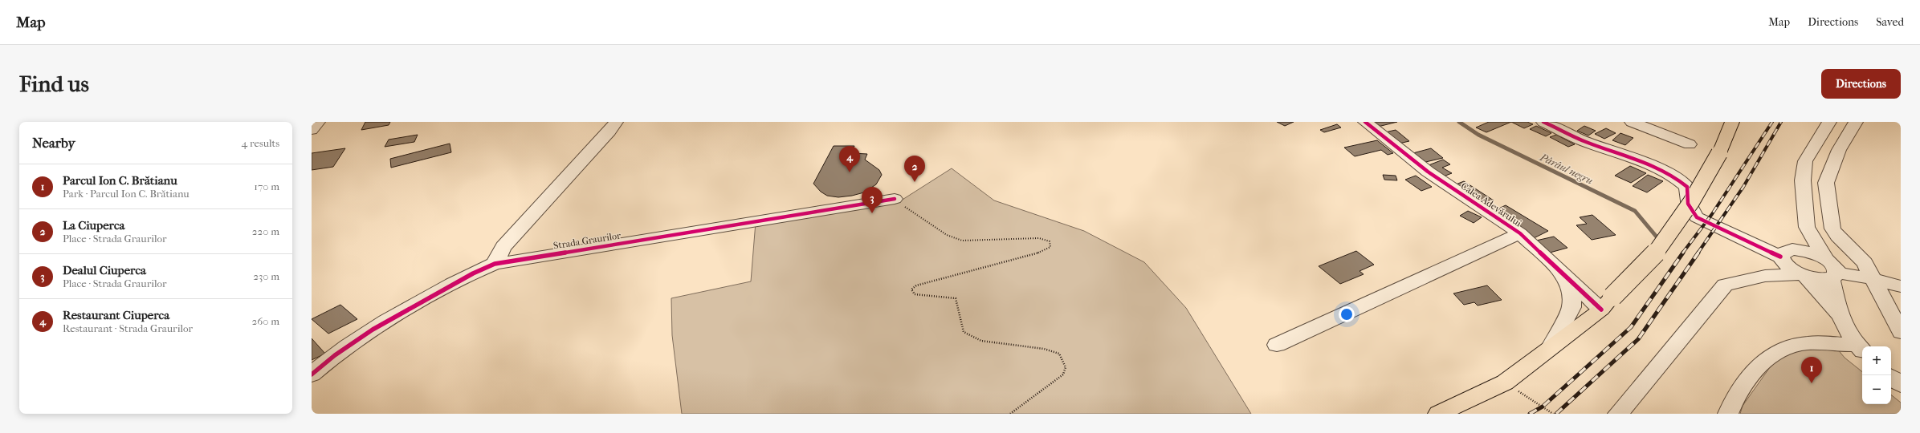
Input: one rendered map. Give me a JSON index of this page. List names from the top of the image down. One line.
{"streets":{"street":["Calea Adevărului","Strada Graurilor"]},"water":["Pârâul negru"],"page":{"header":"Map","nav":["Map","Directions","Saved"],"buttons":"Directions","title":"Find us","heading":["Nearby","4 results"],"pins":["4","2","3","1"],"list":[{"mark":"1","name":"Parcul Ion C. Brătianu","note":"Park · Parcul Ion C. Brătianu","value":"170 m"},{"mark":"2","name":"La Ciuperca","note":"Place · Strada Graurilor","value":"220 m"},{"mark":"3","name":"Dealul Ciuperca","note":"Place · Strada Graurilor","value":"230 m"},{"mark":"4","name":"Restaurant Ciuperca","note":"Restaurant · Strada Graurilor","value":"260 m"}],"map_buttons":["+","−"]}}
